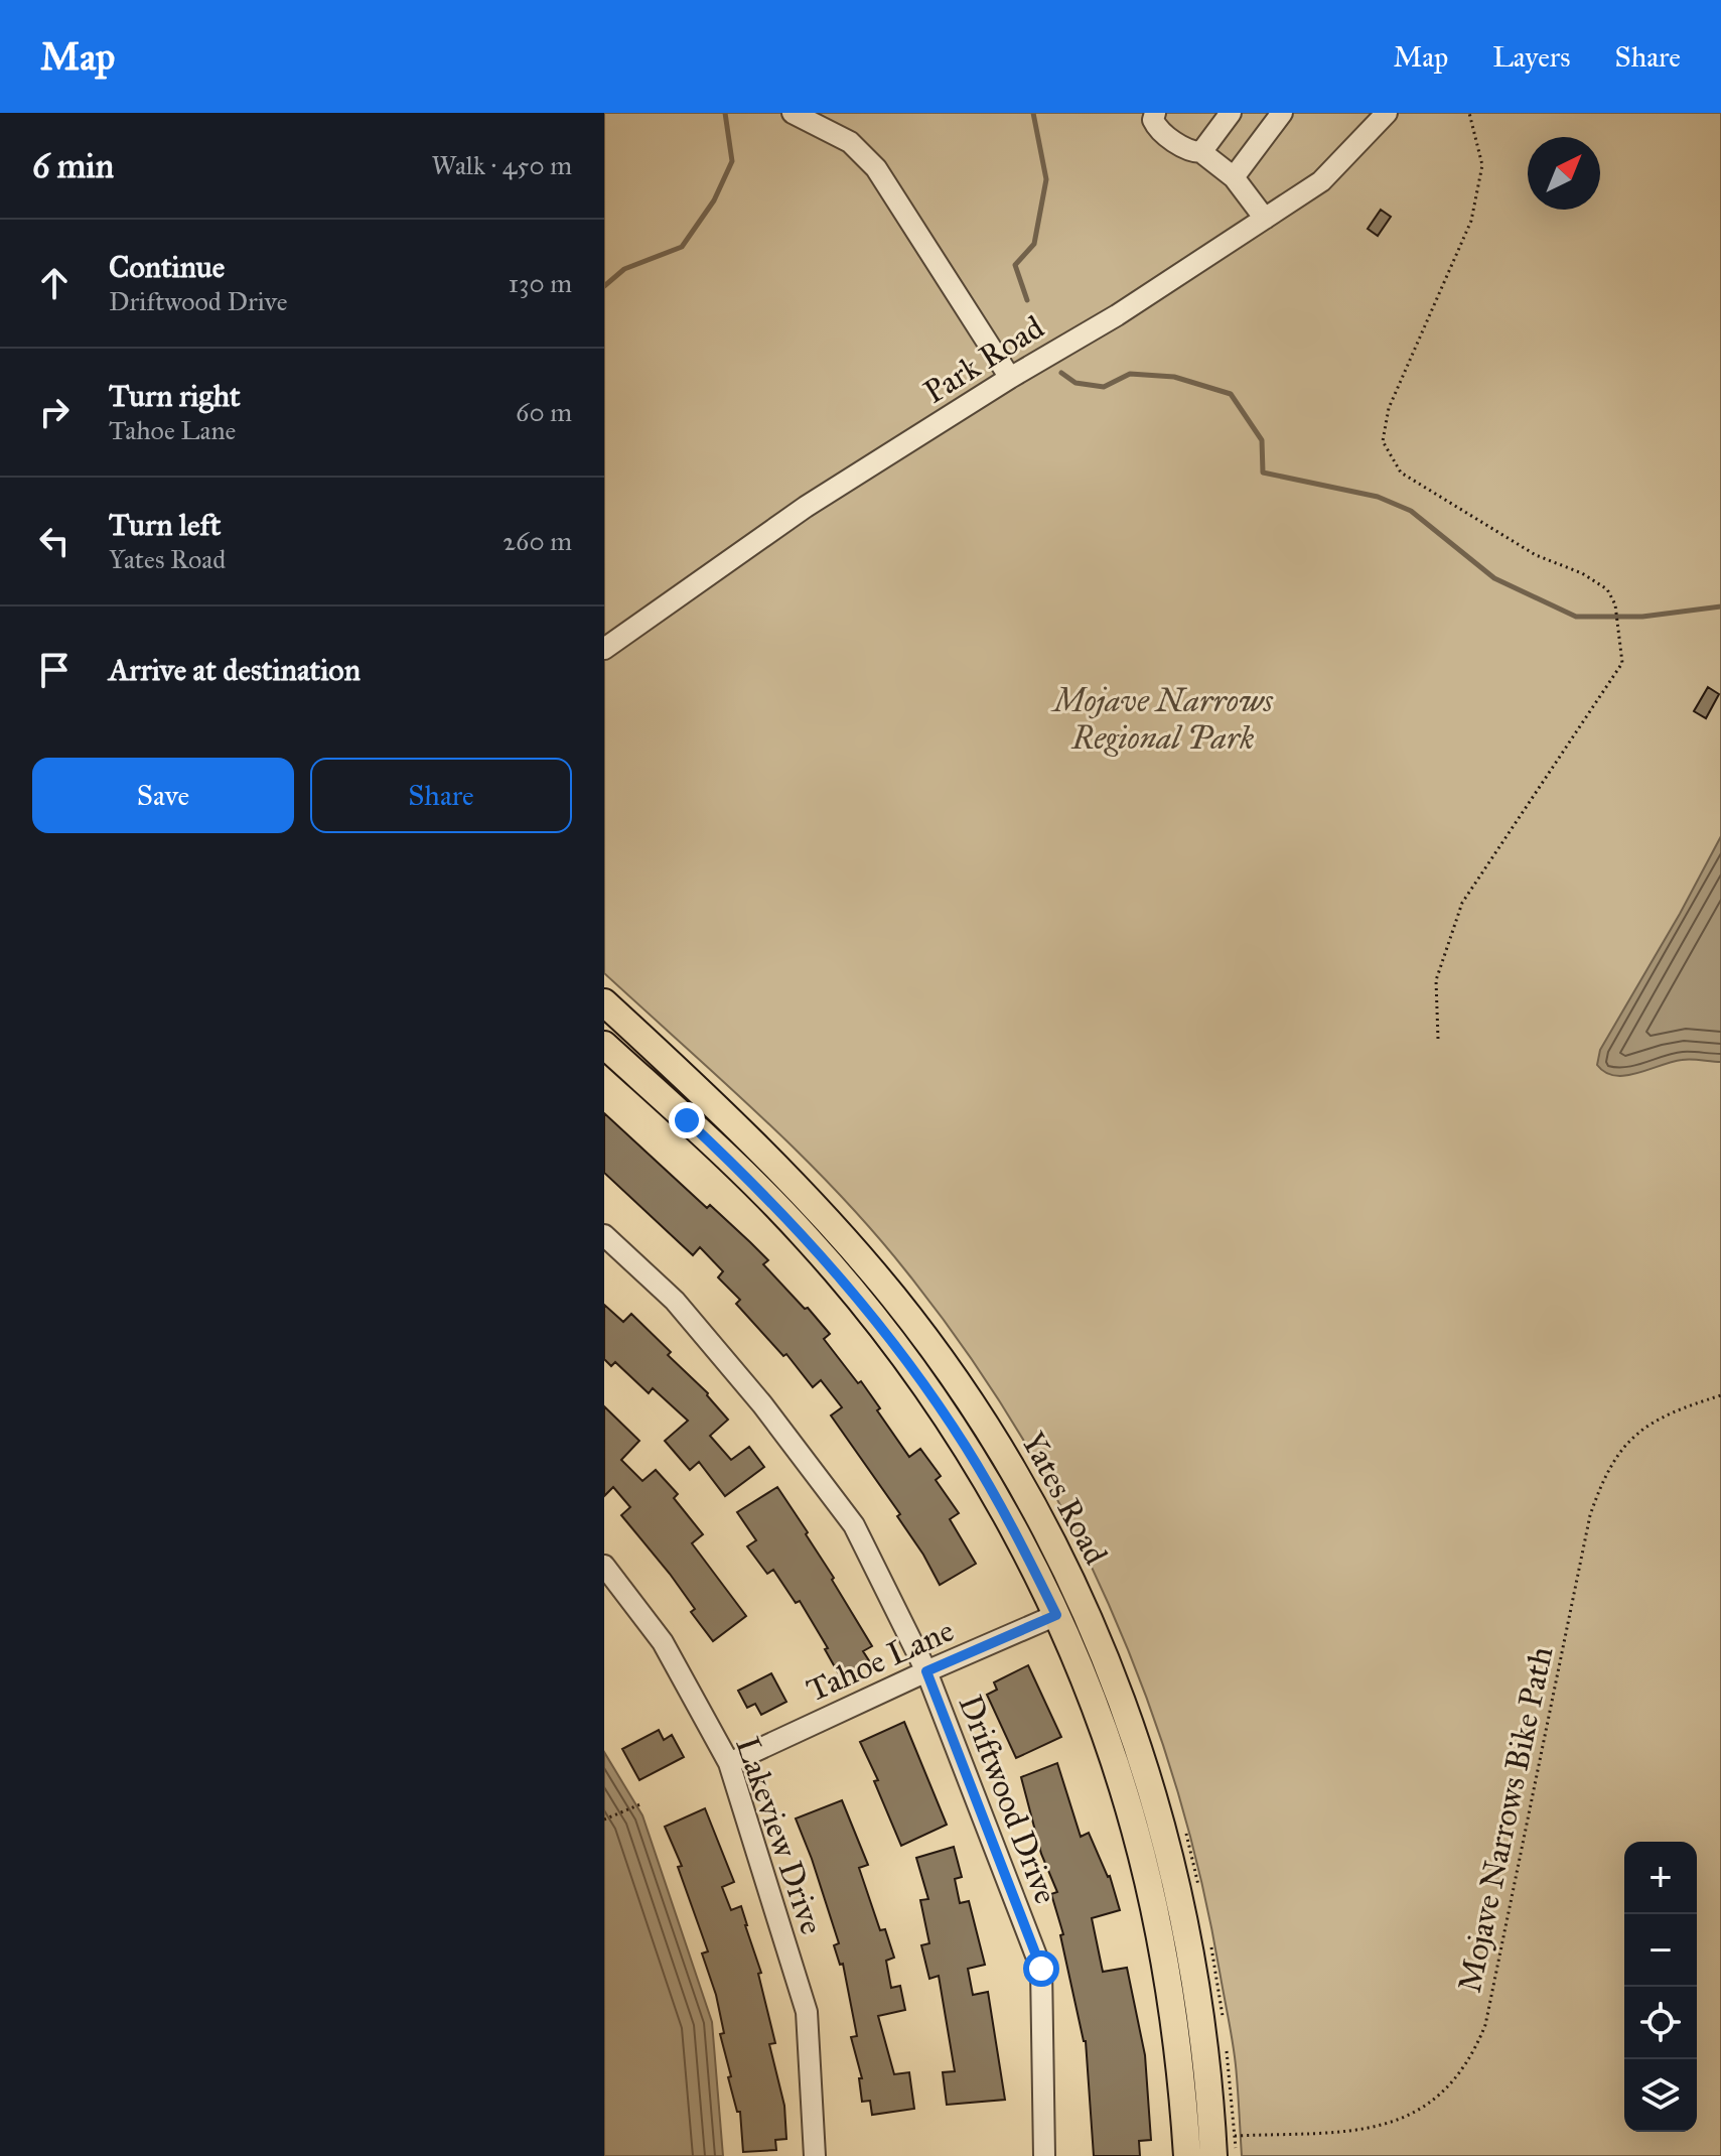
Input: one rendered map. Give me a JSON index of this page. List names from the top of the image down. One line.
{"streets":{"main road":["Yates Road"],"street":["Park Road","Tahoe Lane","Driftwood Drive","Lakeview Drive"],"path":["Mojave Narrows Bike Path"]},"crossings":[["Yates Road","Tahoe Lane"],["Tahoe Lane","Driftwood Drive"],["Tahoe Lane","Lakeview Drive"]],"parks":["Mojave Narrows Regional Park"],"north":"top right","page":{"header":"Map","nav":["Map","Layers","Share"],"heading":["6 min","Walk · 450 m"],"list":[["Continue","Driftwood Drive","130 m"],["Turn right","Tahoe Lane","60 m"],["Turn left","Yates Road","260 m"],"Arrive at destination"],"buttons":["Save","Share"],"map_buttons":["+","−"]}}
